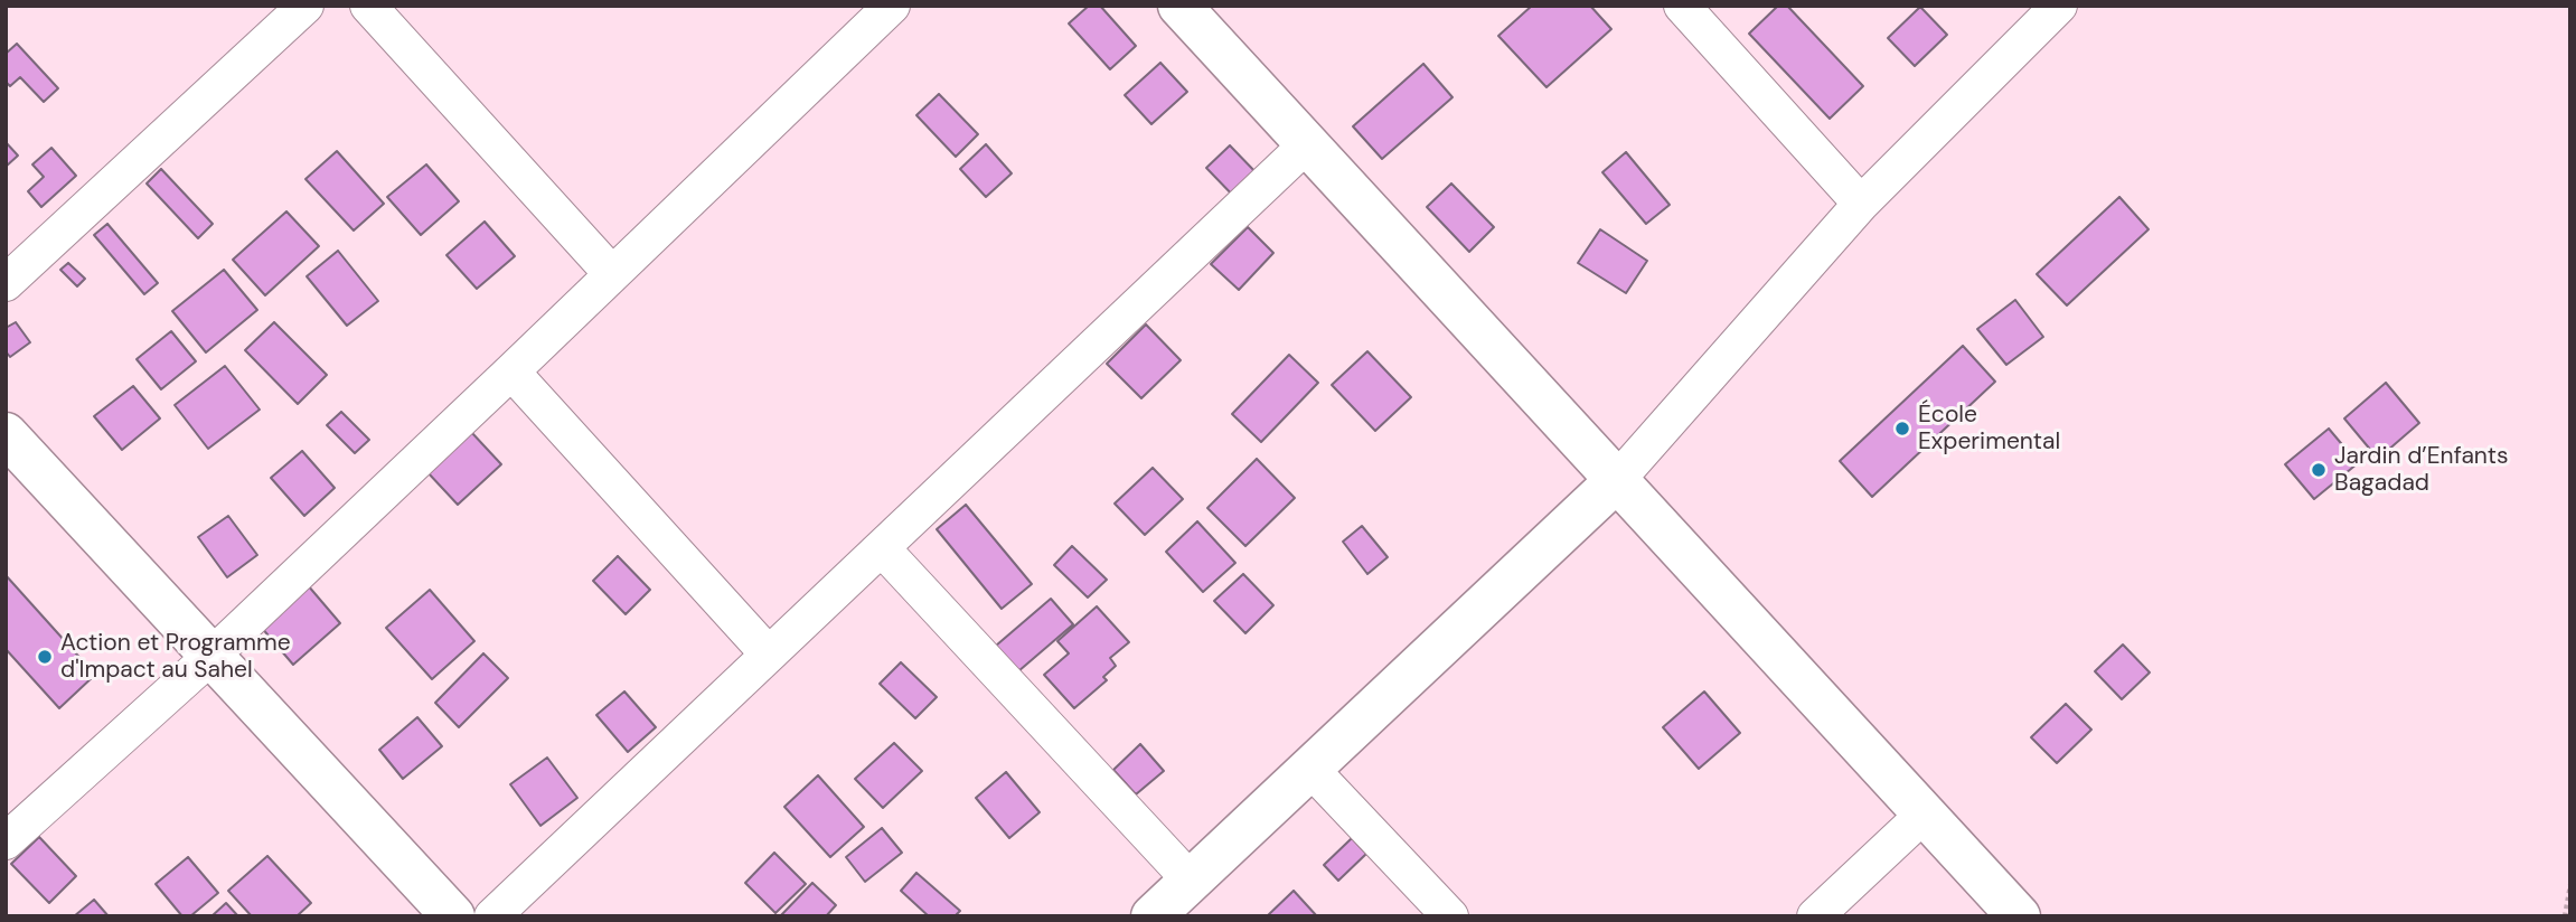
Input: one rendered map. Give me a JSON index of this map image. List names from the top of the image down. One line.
{"places":["École Experimental","Jardin d’Enfants Bagadad","Action et Programme d'Impact au Sahel"]}
